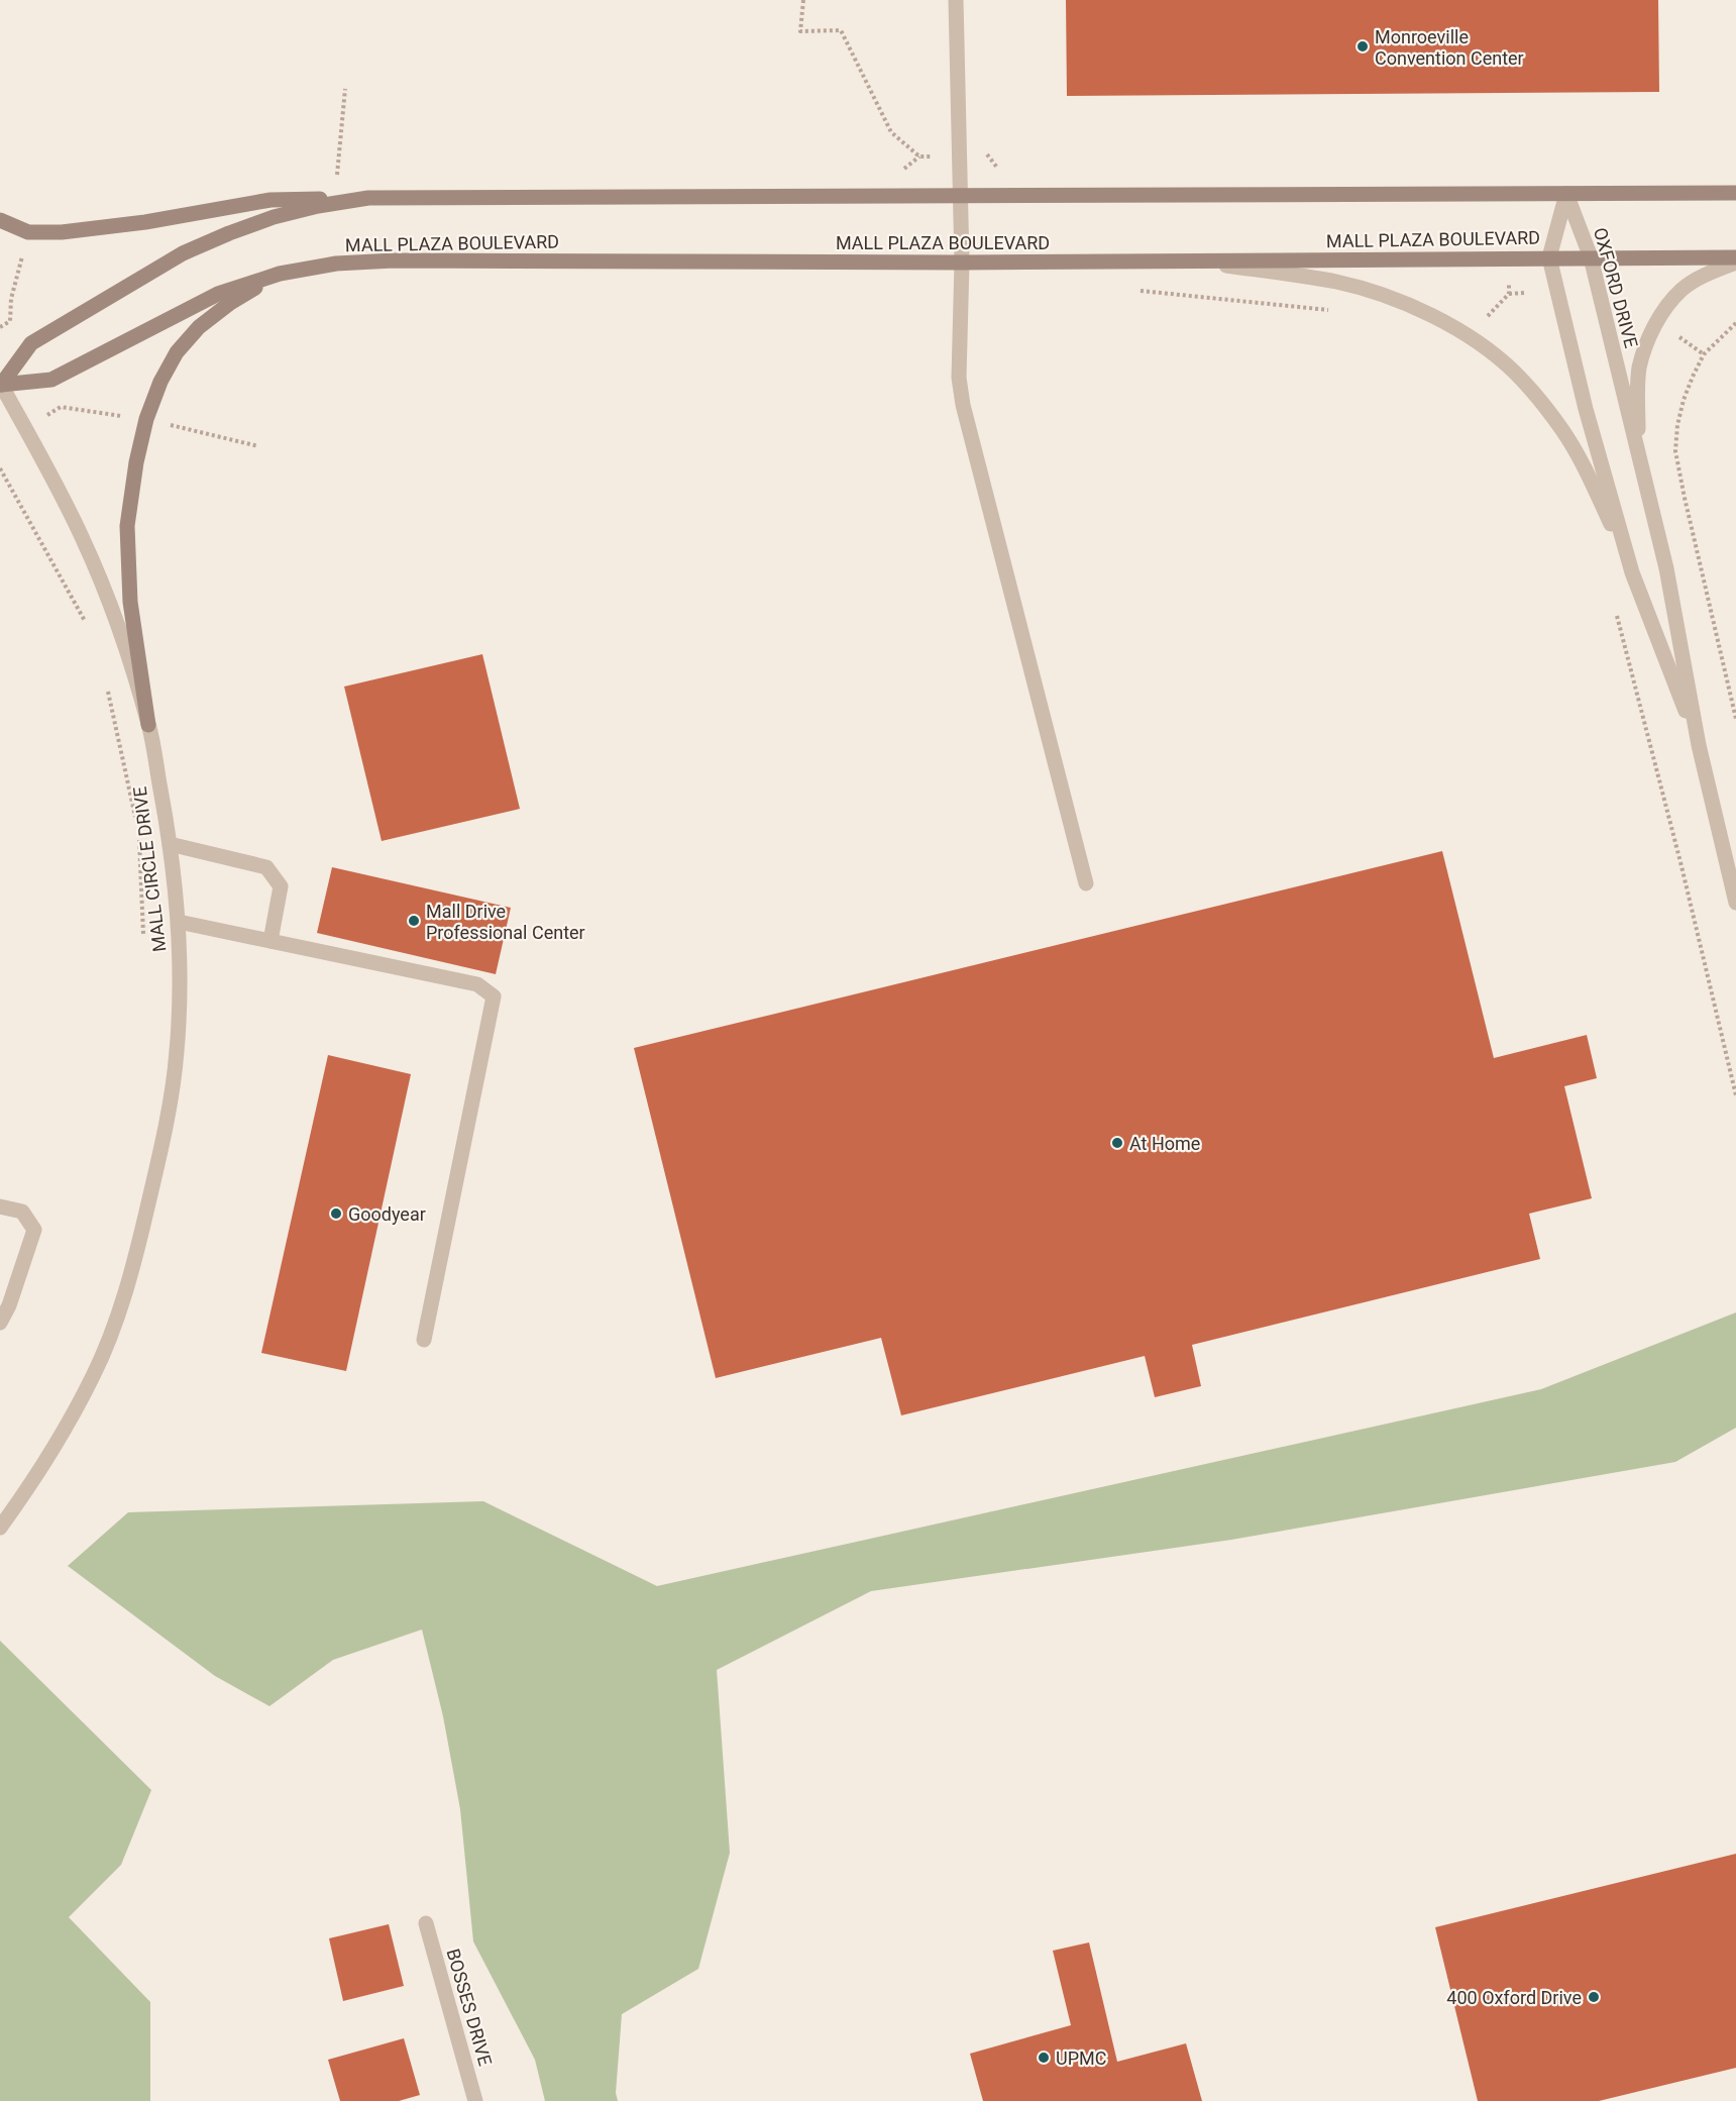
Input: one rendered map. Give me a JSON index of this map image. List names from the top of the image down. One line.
{"streets":{"main road":["MALL PLAZA BOULEVARD"],"street":["OXFORD DRIVE","MALL CIRCLE DRIVE","BOSSES DRIVE"]},"crossings":[["MALL PLAZA BOULEVARD","OXFORD DRIVE"],["MALL PLAZA BOULEVARD","MALL CIRCLE DRIVE"]],"places":["Monroeville Convention Center","Mall Drive Professional Center","At Home","Goodyear","400 Oxford Drive","UPMC"]}
